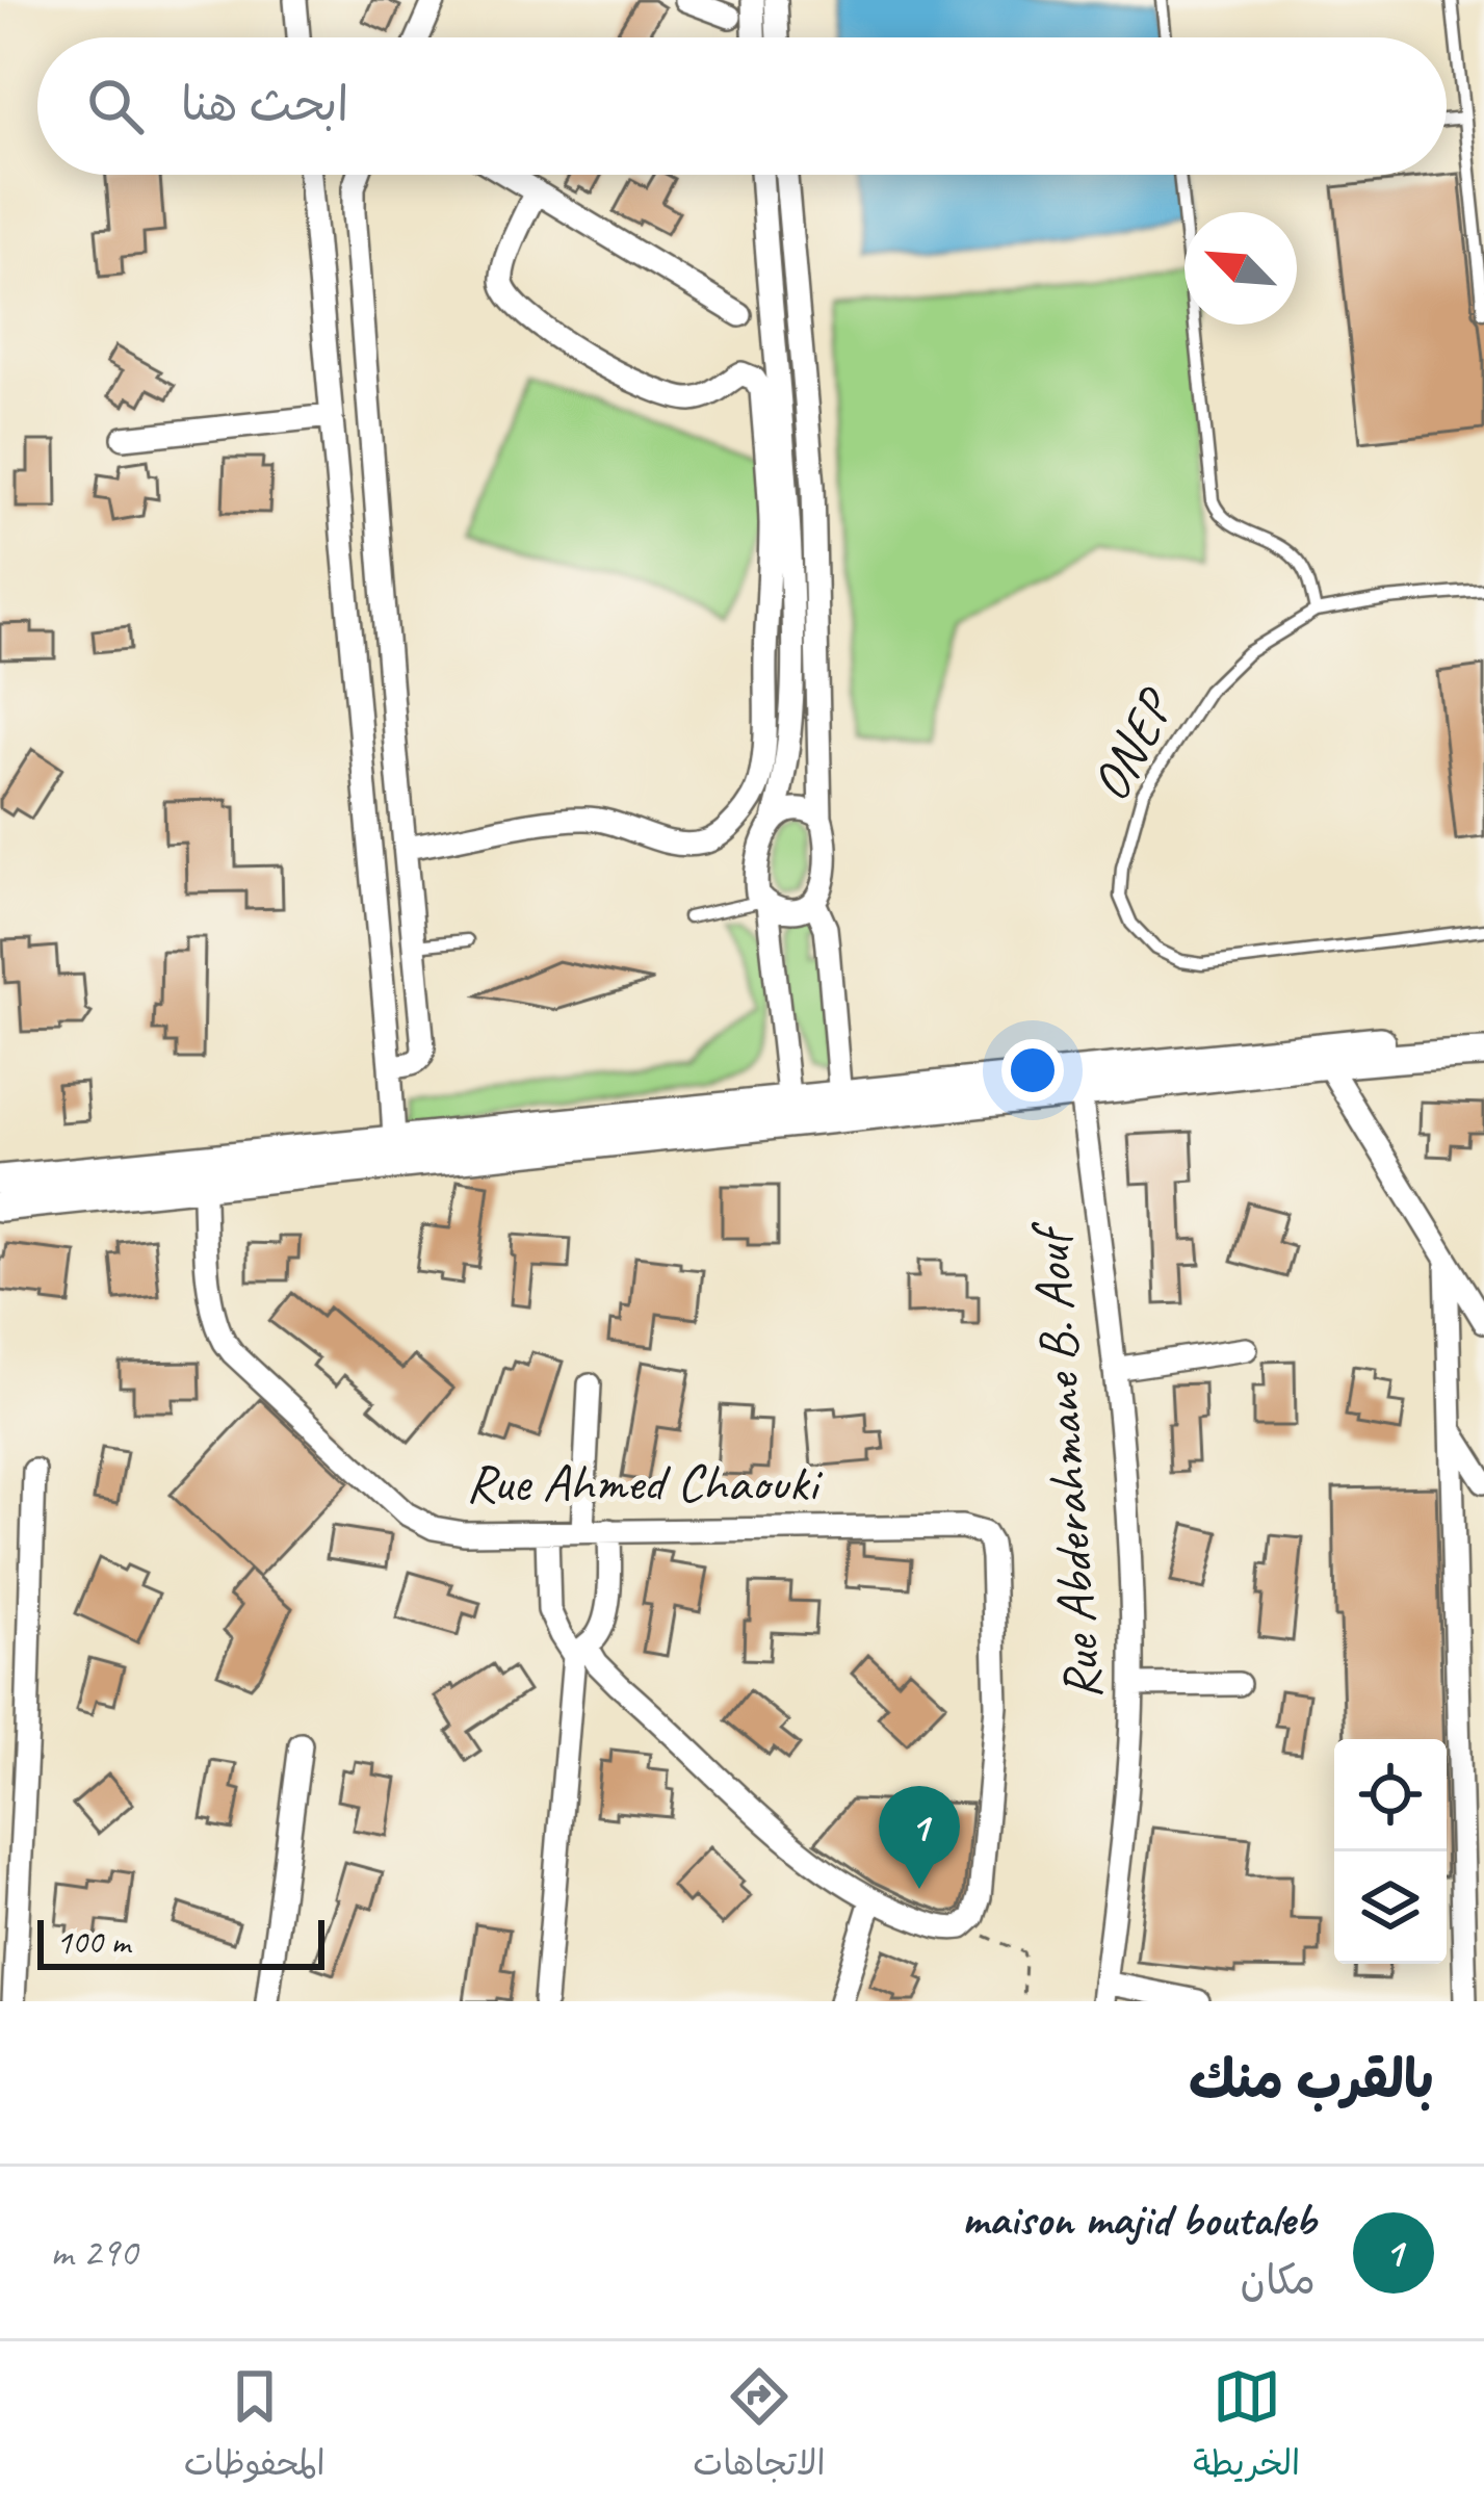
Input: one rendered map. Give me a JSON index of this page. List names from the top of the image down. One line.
{"streets":{"street":["Rue Abderahmane B. Aouf","Rue Ahmed Chaouki"],"lane":["ONEP"]},"scale_bar":"100 m","north":"top left","page":{"search":"ابحث هنا","pins":"1","scale":"100 m","heading":"بالقرب منك","list":[{"mark":"1","name":"maison majid boutaleb","note":"مكان","value":"290 m"}],"nav":["الخريطة","الاتجاهات","المحفوظات"]}}
